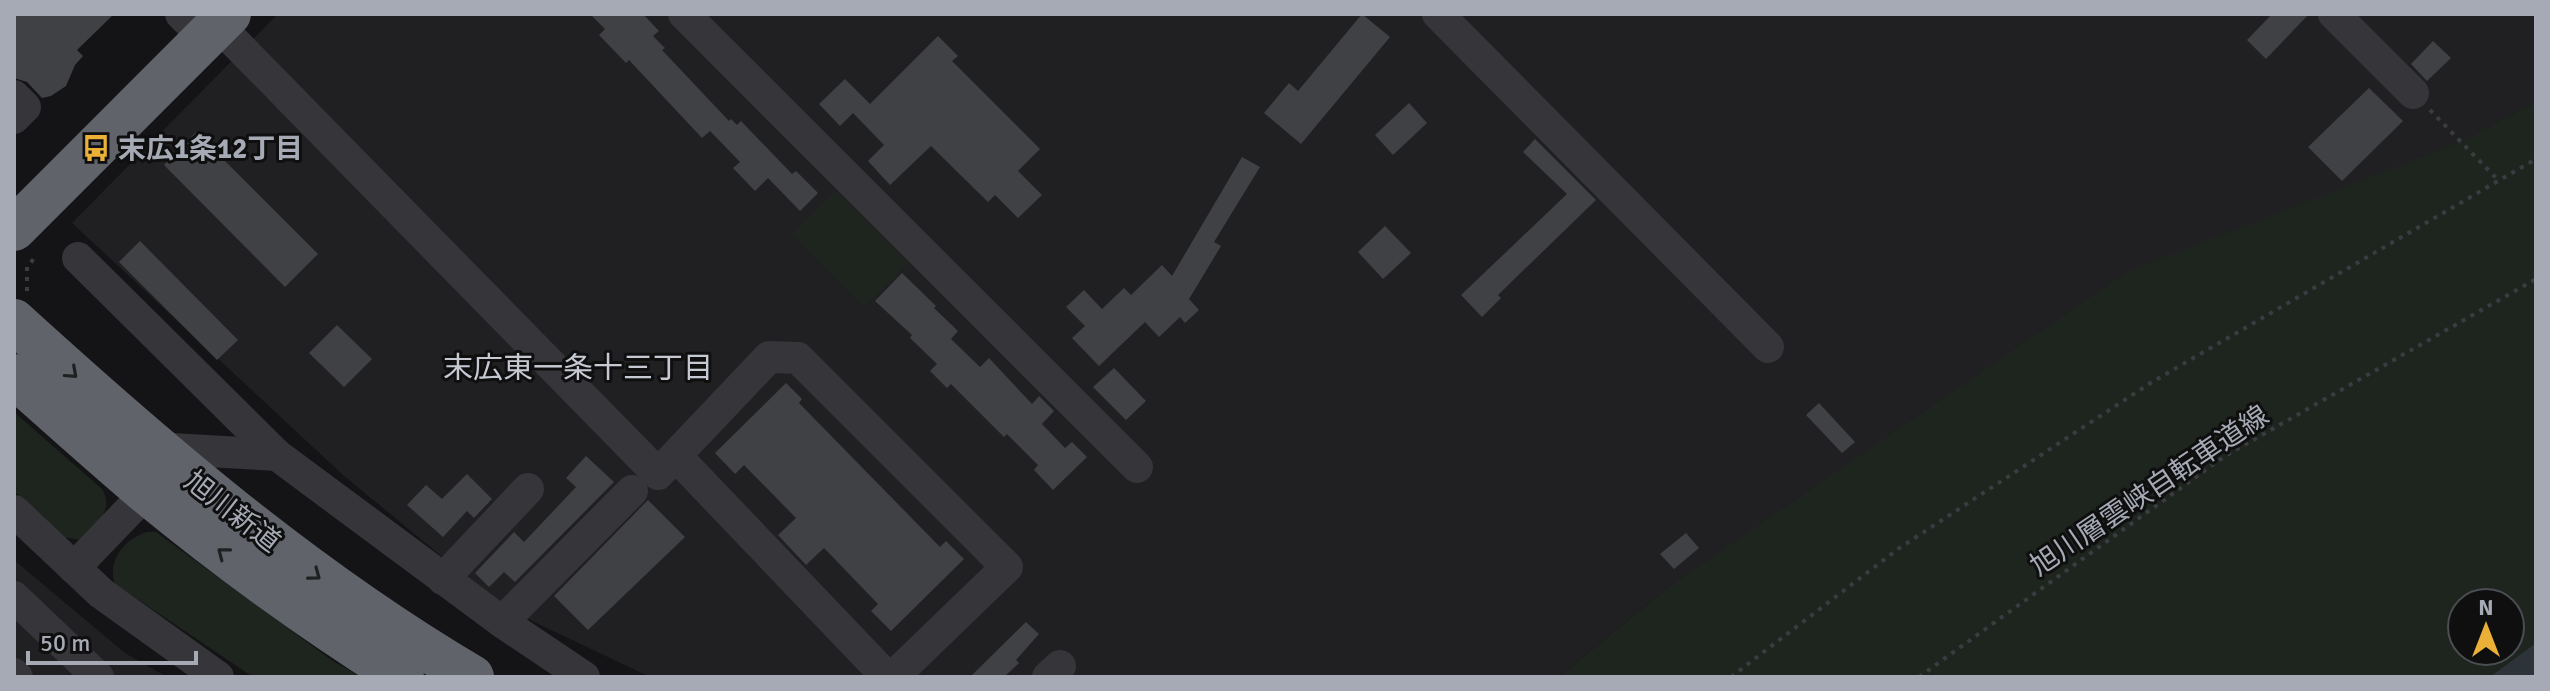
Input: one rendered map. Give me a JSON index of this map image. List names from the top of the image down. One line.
{"streets":{"highway":["旭川新道"],"path":["旭川層雲峡自転車道線"]},"districts":["末広東一条十三丁目"],"places":{"bus stop":["末広1条12丁目"]},"scale_bar":"50 m","north":"top"}
